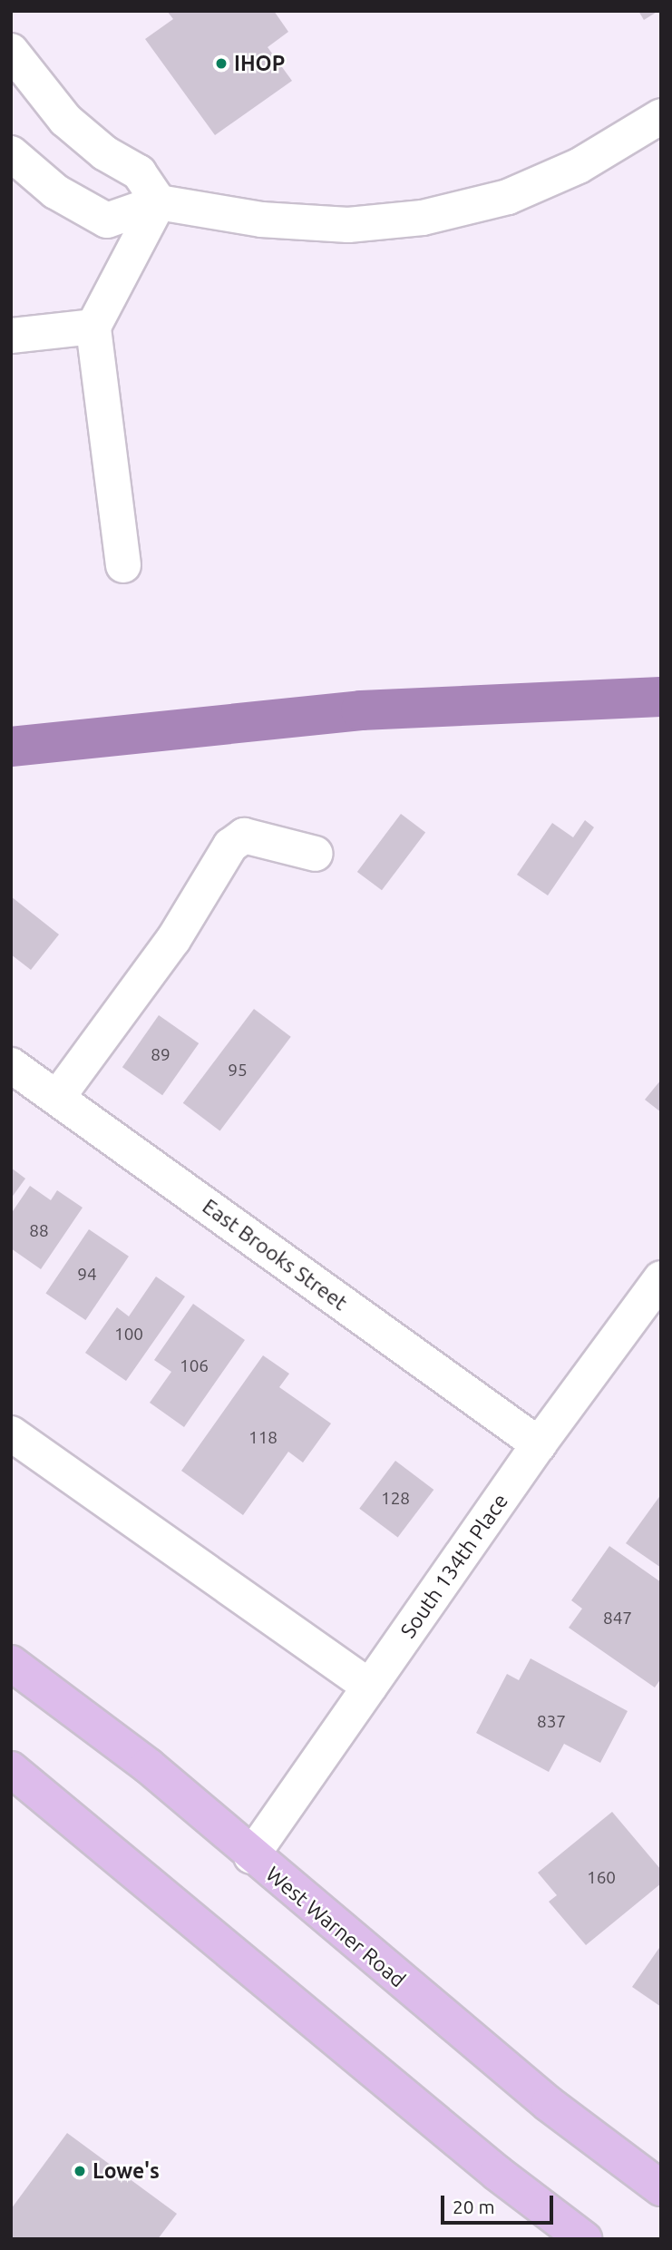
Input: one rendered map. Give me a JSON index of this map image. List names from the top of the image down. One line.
{"streets":{"main road":["West Warner Road"],"street":["East Brooks Street","South 134th Place"]},"crossings":[["East Brooks Street","South 134th Place"],["South 134th Place","West Warner Road"]],"places":["IHOP","Lowe's"],"house_numbers":["89","95","88","94","100","106","118","128","847","837","160"],"scale_bar":"20 m"}
